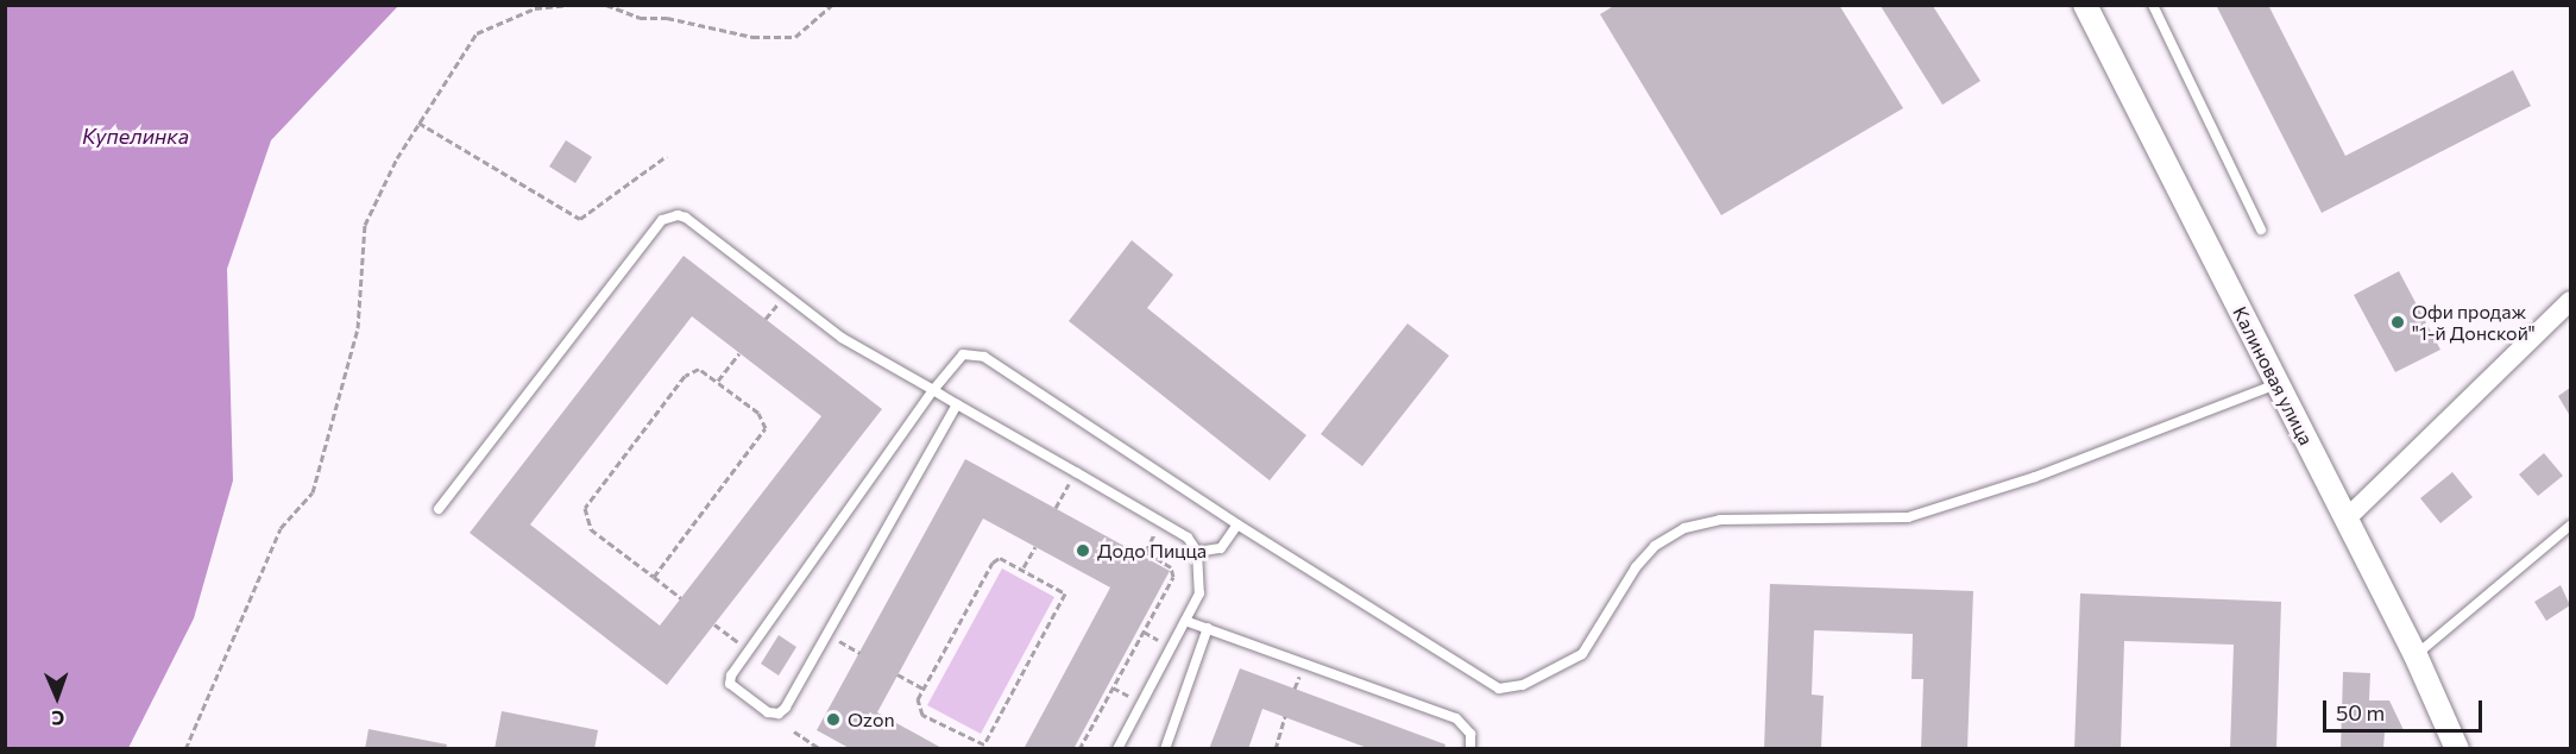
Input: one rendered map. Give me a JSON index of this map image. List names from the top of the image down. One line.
{"streets":{"street":["Калиновая улица"]},"water":["Купелинка"],"places":["Офи продаж \"1-й Донской\"","Додо Пицца","Ozon"],"scale_bar":"50 m","north":"bottom"}
